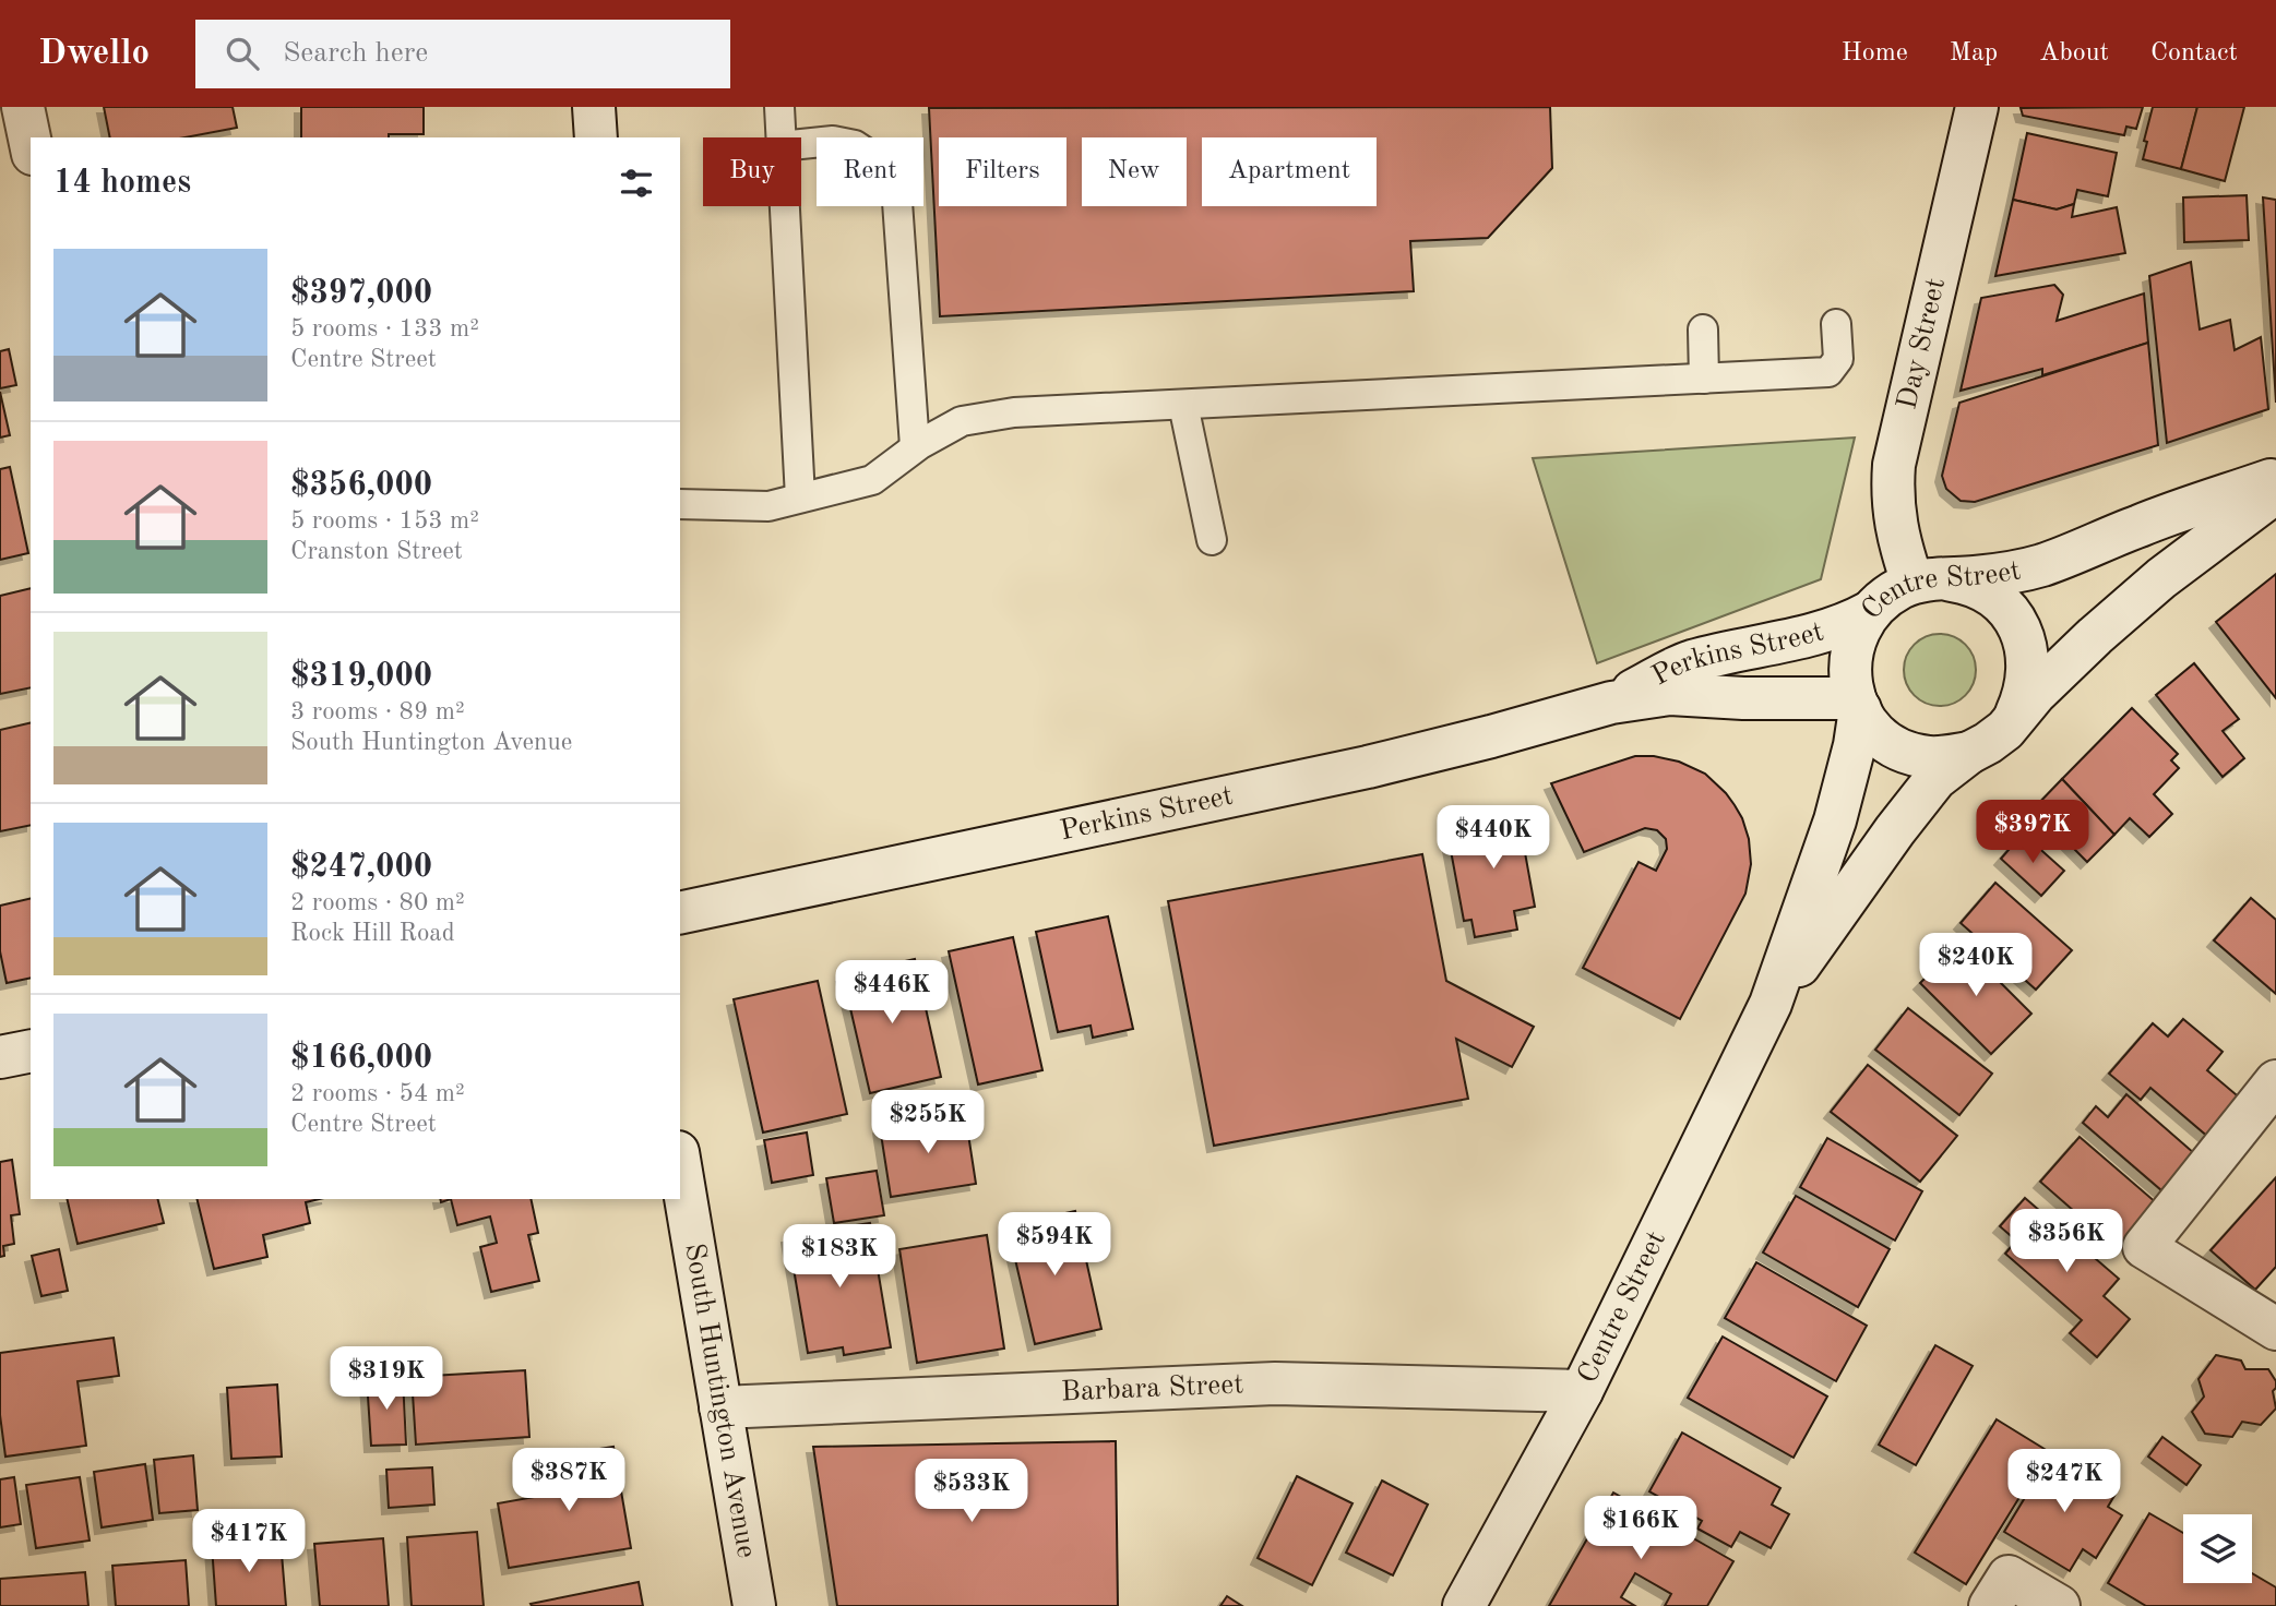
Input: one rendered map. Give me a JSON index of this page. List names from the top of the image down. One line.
{"streets":{"main road":["Day Street","Centre Street","Perkins Street","Barbara Street","South Huntington Avenue"]},"crossings":[["Day Street","Centre Street"],["Day Street","Perkins Street"],["Centre Street","Perkins Street"],["Centre Street","Barbara Street"],["Barbara Street","South Huntington Avenue"]],"page":{"header":"Dwello","search":"Search here","nav":["Home","Map","About","Contact"],"chip":["Buy","Rent","Filters","New","Apartment"],"heading":"14 homes","list":[{"name":"$397,000","note":"5 rooms · 133 m² · Centre Street"},{"name":"$356,000","note":"5 rooms · 153 m² · Cranston Street"},{"name":"$319,000","note":"3 rooms · 89 m² · South Huntington Avenue"},{"name":"$247,000","note":"2 rooms · 80 m² · Rock Hill Road"},{"name":"$166,000","note":"2 rooms · 54 m² · Centre Street"}],"price":["$397K","$440K","$240K","$446K","$255K","$356K","$594K","$183K","$319K","$387K","$247K","$533K","$166K","$417K"]}}
